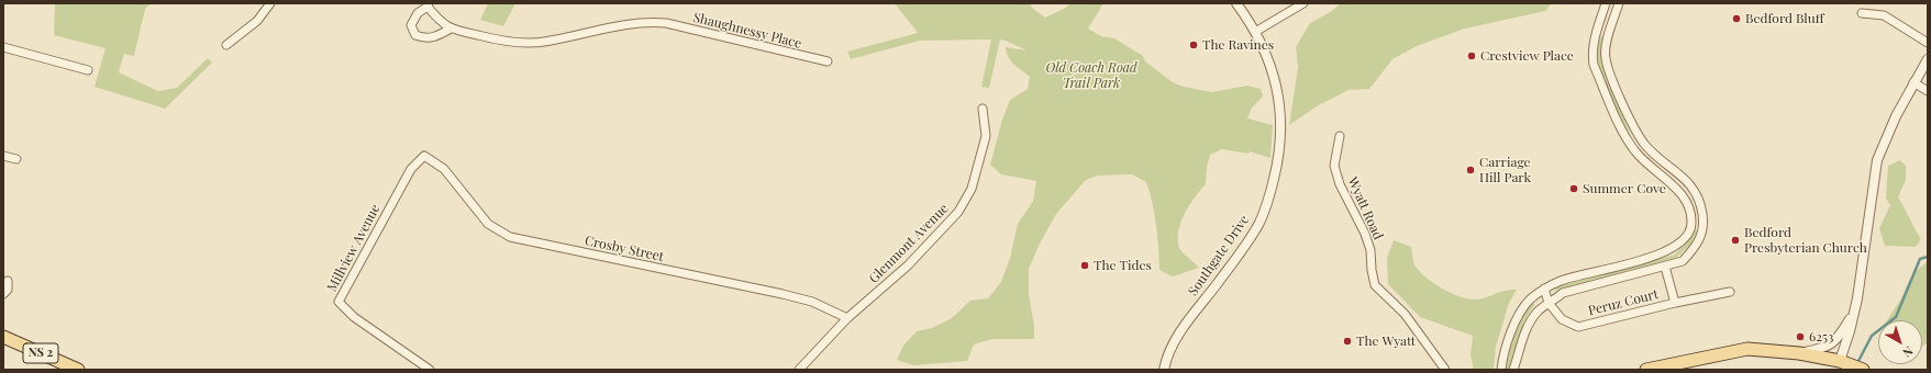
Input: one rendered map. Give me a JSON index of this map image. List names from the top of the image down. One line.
{"streets":{"main road":["NS 2"],"street":["Shaughnessy Place","Wyatt Road","Glenmont Avenue","Millview Avenue","Crosby Street","Southgate Drive","Peruz Court"]},"crossings":[["Glenmont Avenue","Crosby Street"],["Millview Avenue","Crosby Street"]],"parks":["Old Coach Road Trail Park"],"places":["Bedford Bluff","The Ravines","Crestview Place","Carriage Hill Park","Summer Cove","Bedford Presbyterian Church","The Tides","6253","The Wyatt"],"north":"bottom right"}
